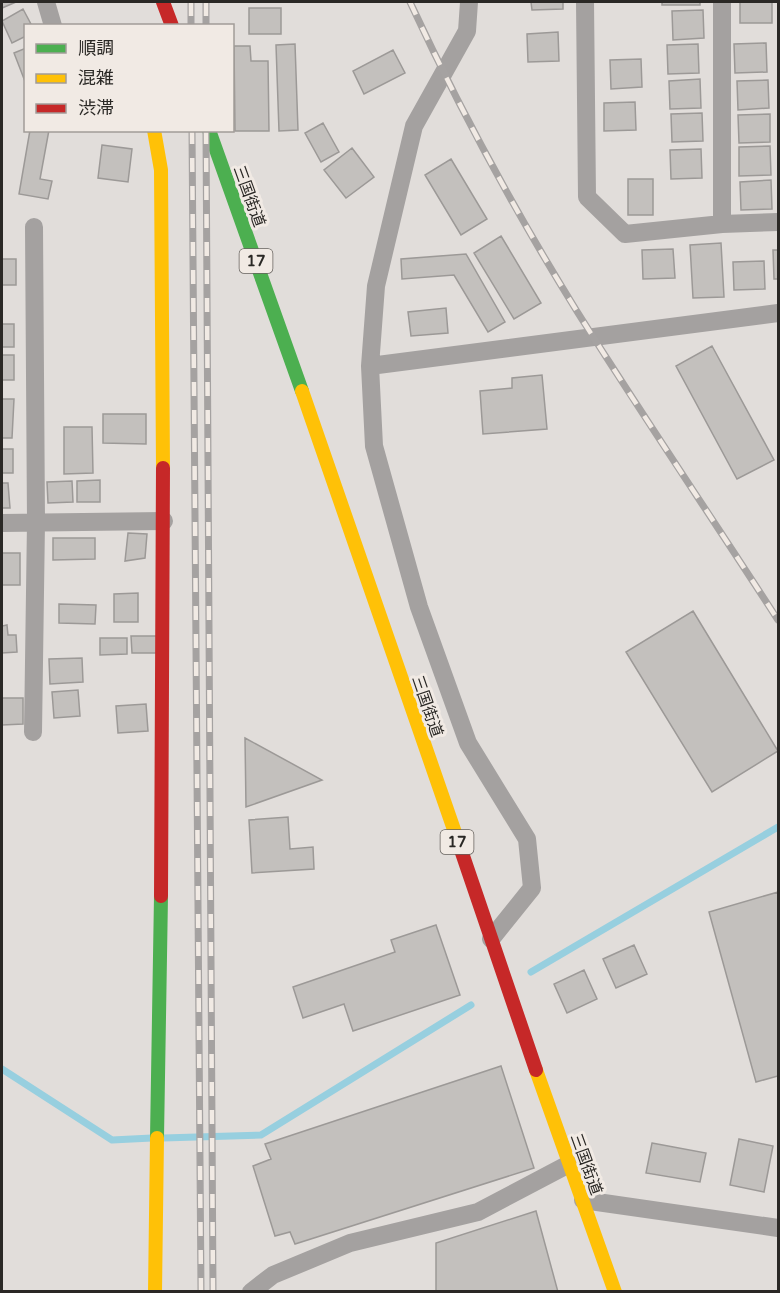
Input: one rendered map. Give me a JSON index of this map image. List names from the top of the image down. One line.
{"streets":{"main road":["三国街道","17"]},"legend":["順調","混雑","渋滞"]}
